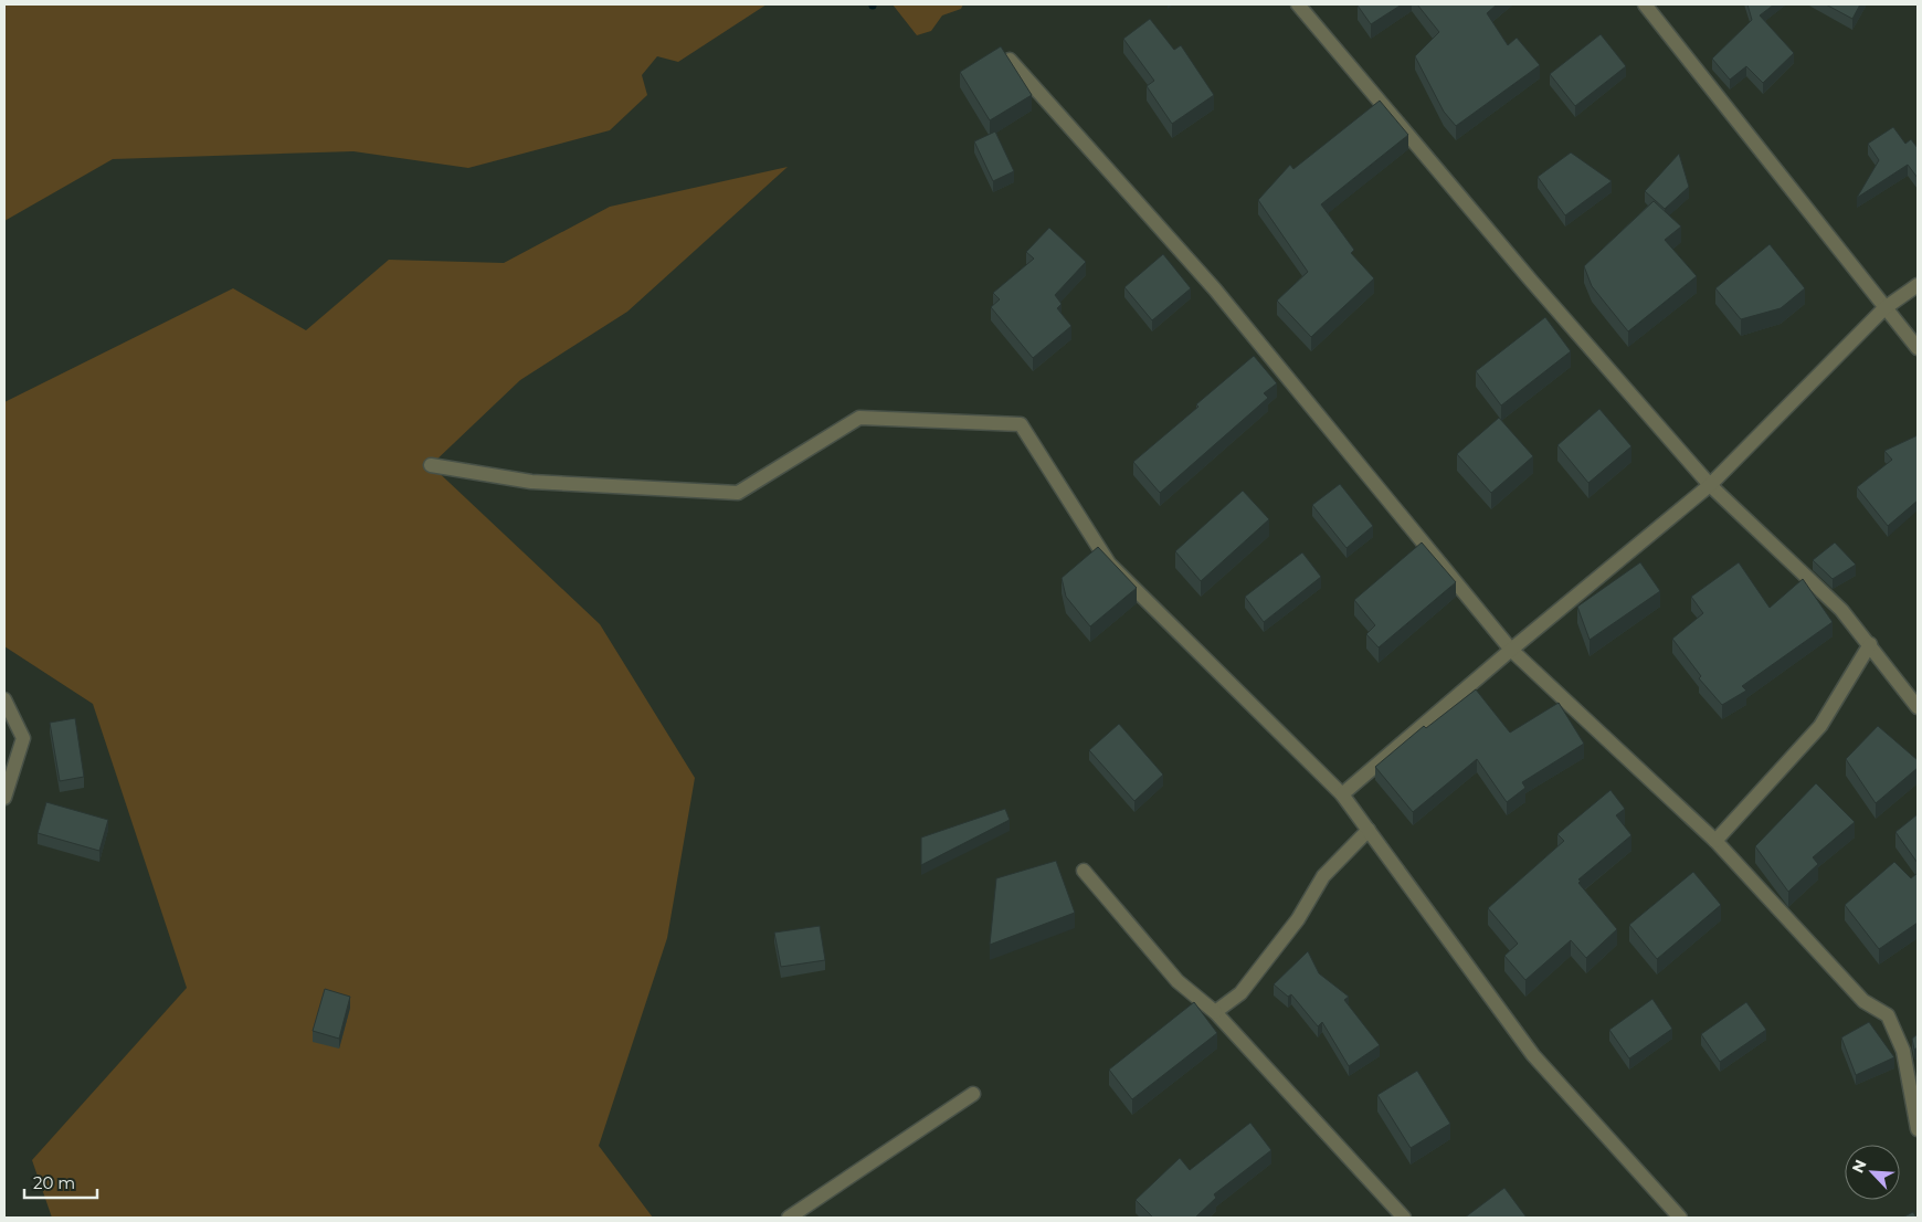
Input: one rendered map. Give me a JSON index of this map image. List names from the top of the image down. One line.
{"scale_bar":"20 m","north":"top left"}
